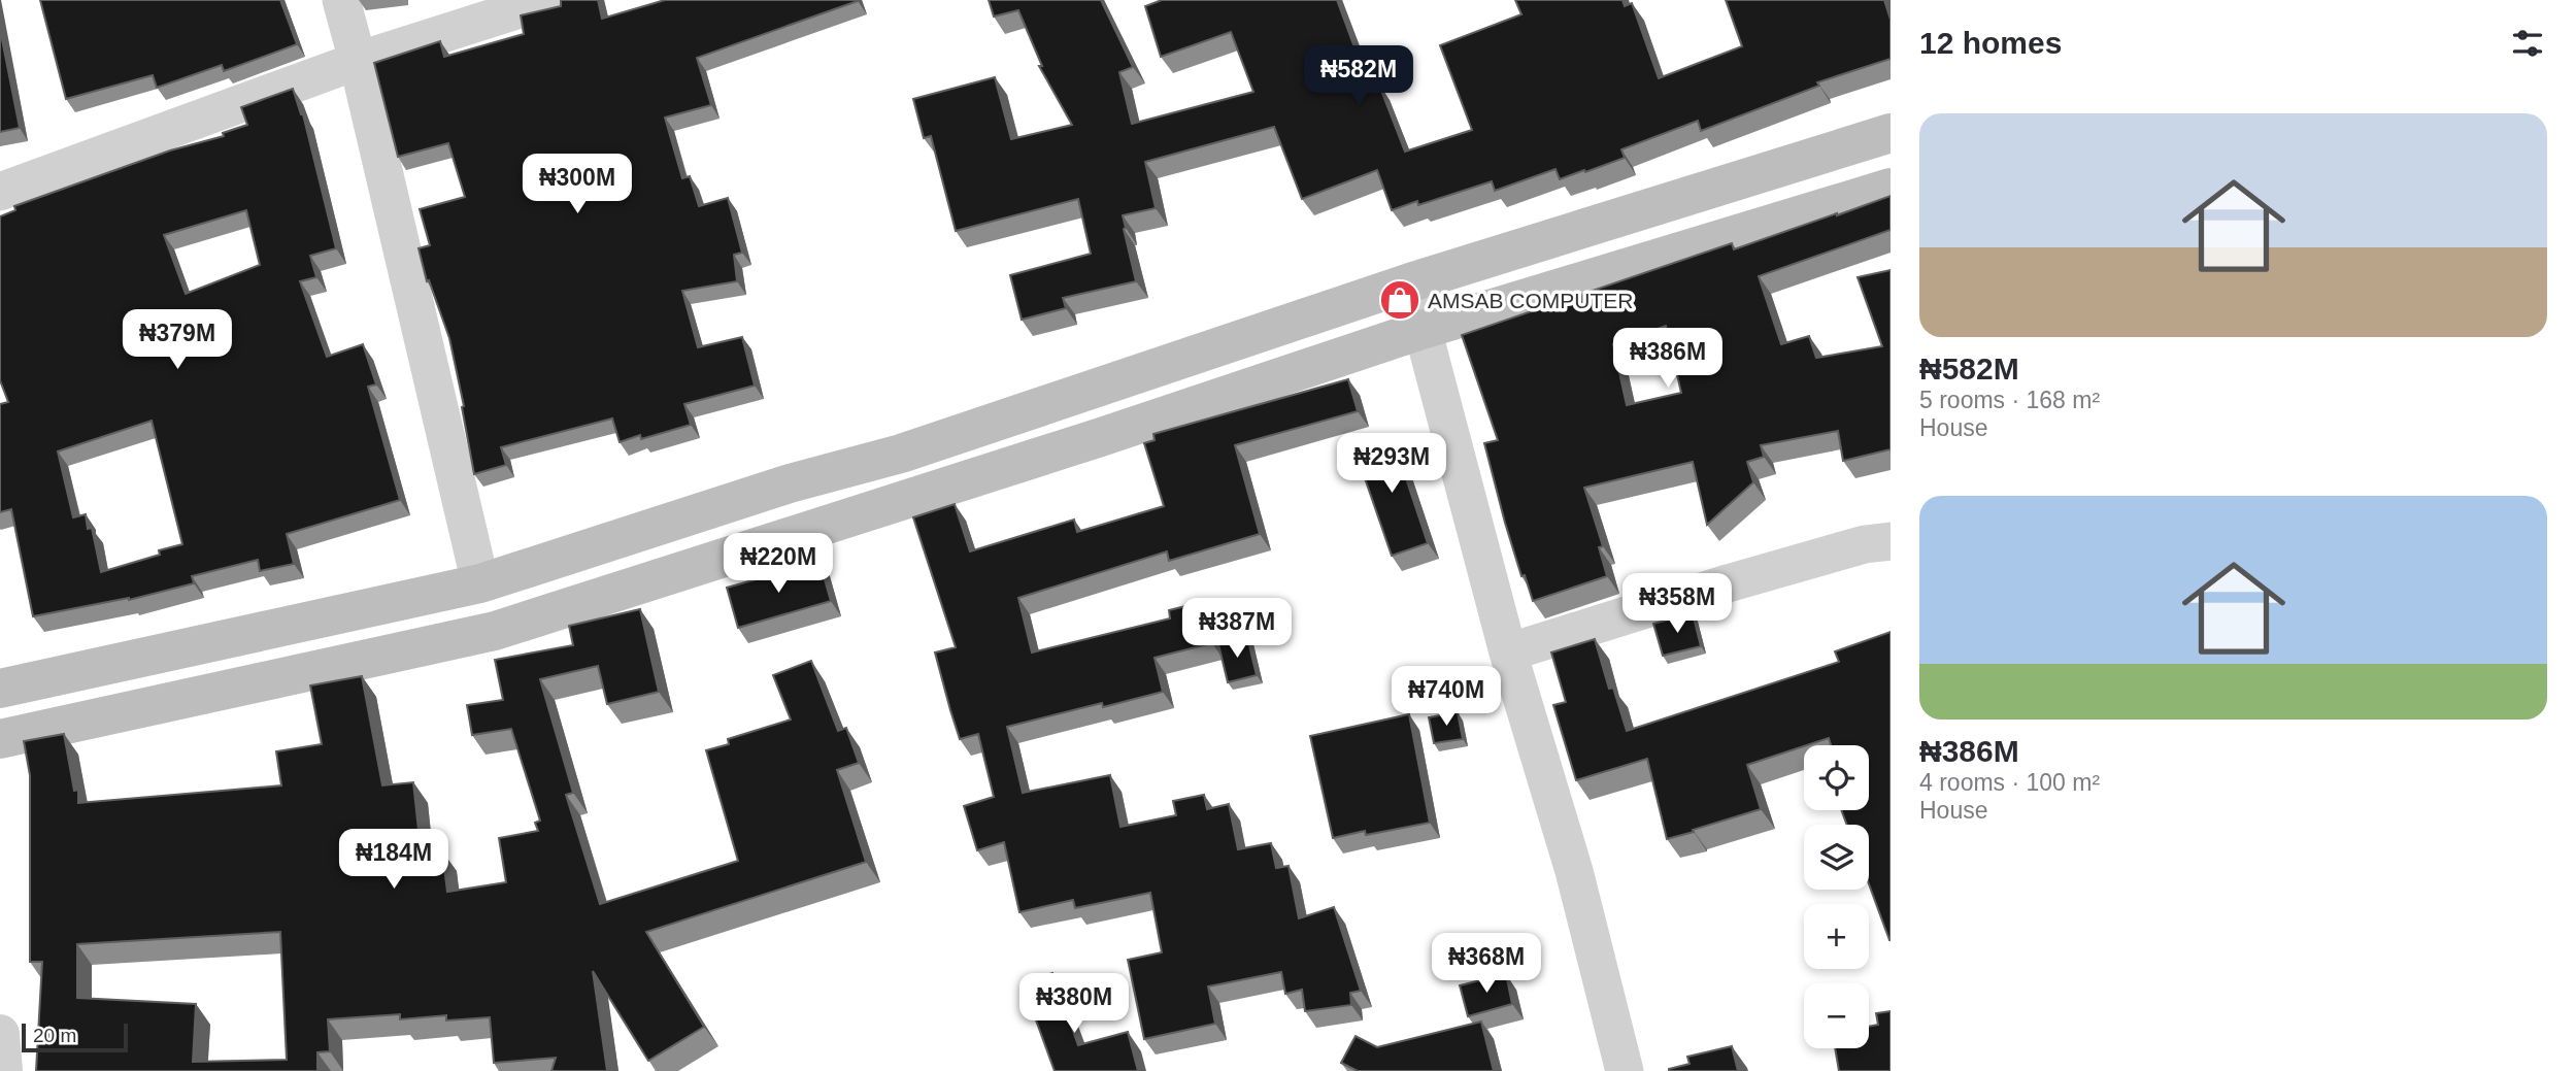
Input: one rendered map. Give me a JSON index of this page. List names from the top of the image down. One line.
{"places":{"shop":["AMSAB COMPUTER"]},"scale_bar":"20 m","page":{"heading":"12 homes","price":["₦582M","₦300M","₦379M","₦386M","₦293M","₦220M","₦358M","₦387M","₦740M","₦184M","₦368M","₦380M"],"list":[{"name":"₦582M","note":"5 rooms · 168 m² · House"},{"name":"₦386M","note":"4 rooms · 100 m² · House"}],"map_buttons":["+","−"],"scale":"20 m"}}
